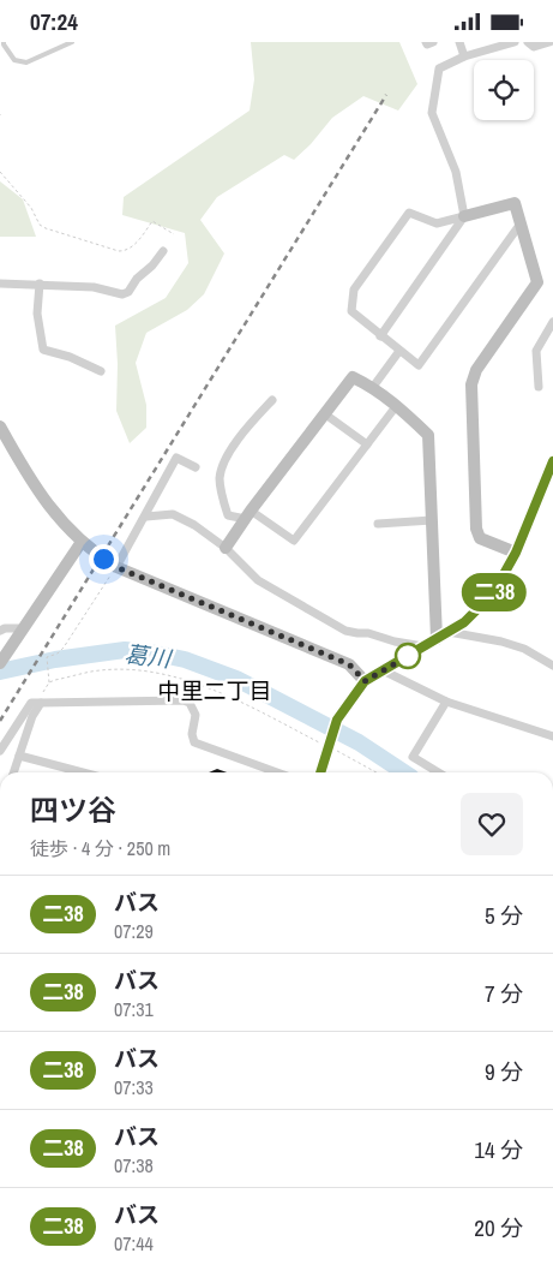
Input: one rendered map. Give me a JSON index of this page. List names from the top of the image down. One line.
{"districts":["中里二丁目"],"water":["葛川"],"lines":["bus line 二38"],"page":{"status":"07:24","on_map":"二38","heading":["四ツ谷","徒歩 · 4 分 · 250 m"],"list":[{"mark":"二38","name":"バス","note":"07:29","value":"5 分"},{"mark":"二38","name":"バス","note":"07:31","value":"7 分"},{"mark":"二38","name":"バス","note":"07:33","value":"9 分"},{"mark":"二38","name":"バス","note":"07:38","value":"14 分"},{"mark":"二38","name":"バス","note":"07:44","value":"20 分"}]}}
